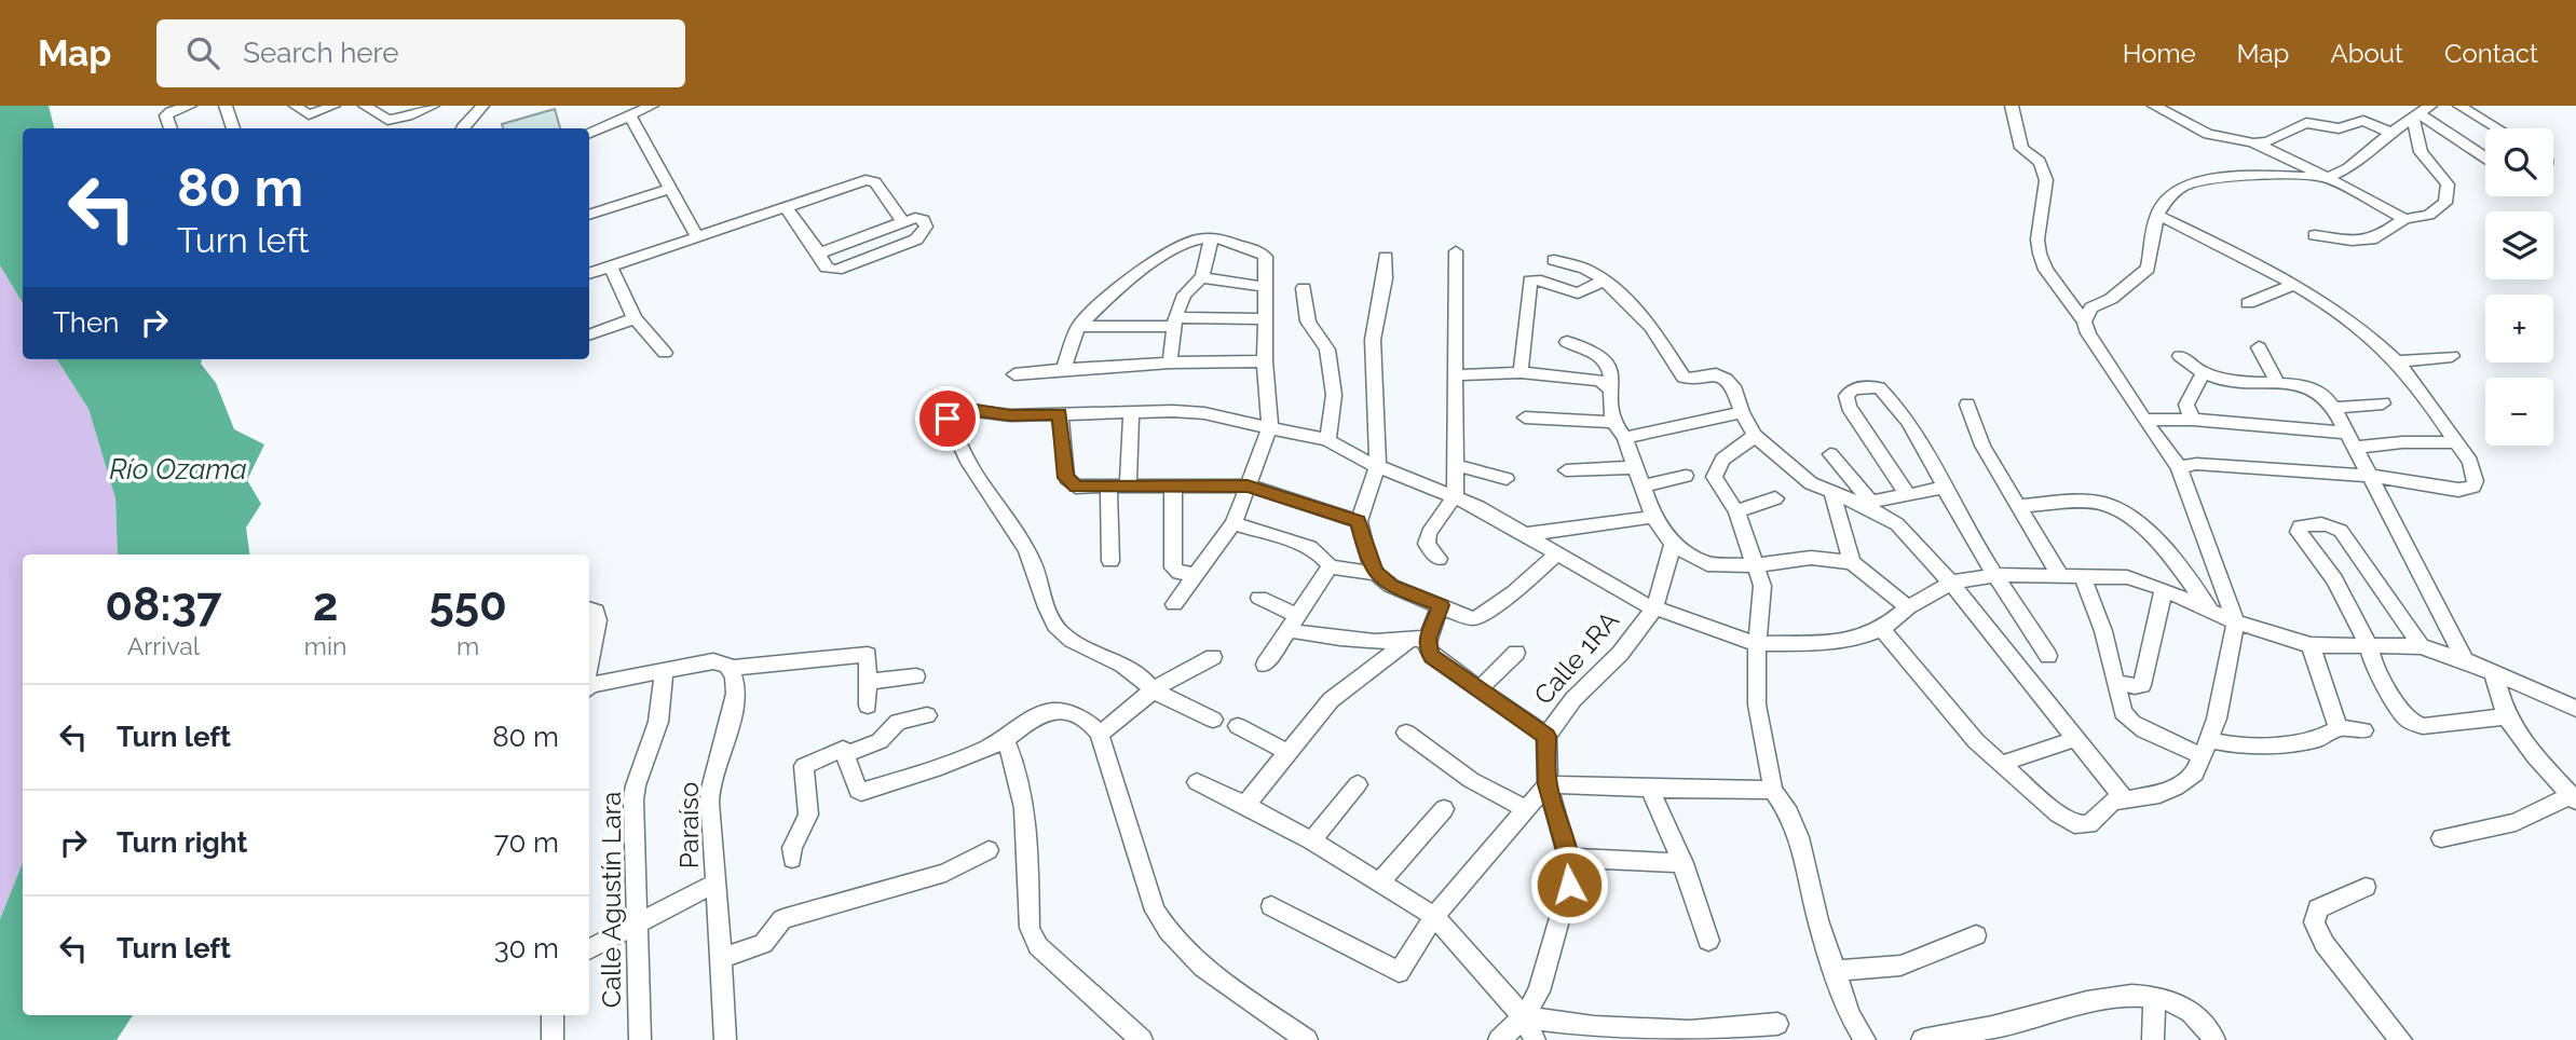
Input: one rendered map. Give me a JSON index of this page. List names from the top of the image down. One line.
{"streets":{"street":["Calle 1RA","Paraíso","Calle Agustín Lara"]},"water":["Río Ozama"],"page":{"header":"Map","search":"Search here","nav":["Home","Map","About","Contact"],"map_buttons":["+","−"],"turn":["80 m","Turn left"],"then":"Then","eta":["08:37","Arrival","2","min","550","m"],"list":[{"name":"Turn left","value":"80 m"},{"name":"Turn right","value":"70 m"},{"name":"Turn left","value":"30 m"}]}}
